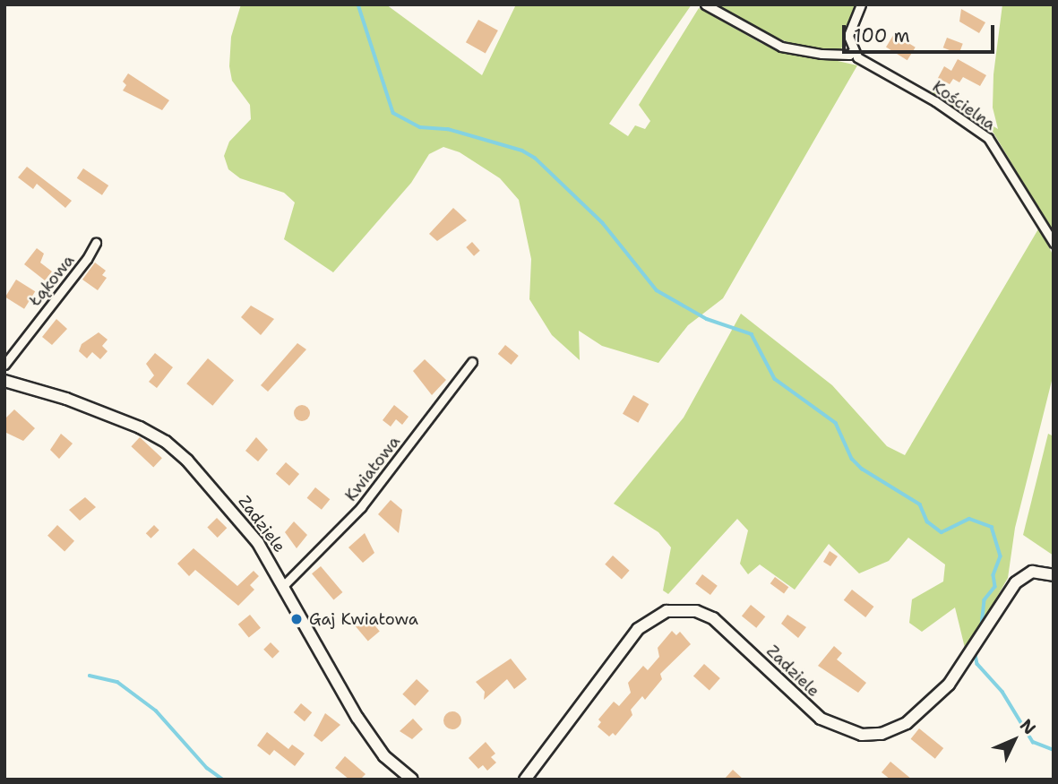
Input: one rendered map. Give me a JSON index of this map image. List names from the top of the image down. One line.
{"streets":{"street":["Kościelna","Łąkowa","Kwiatowa","Zadziele"]},"crossings":[["Kwiatowa","Zadziele"]],"places":["Gaj Kwiatowa"],"scale_bar":"100 m","north":"top right"}
